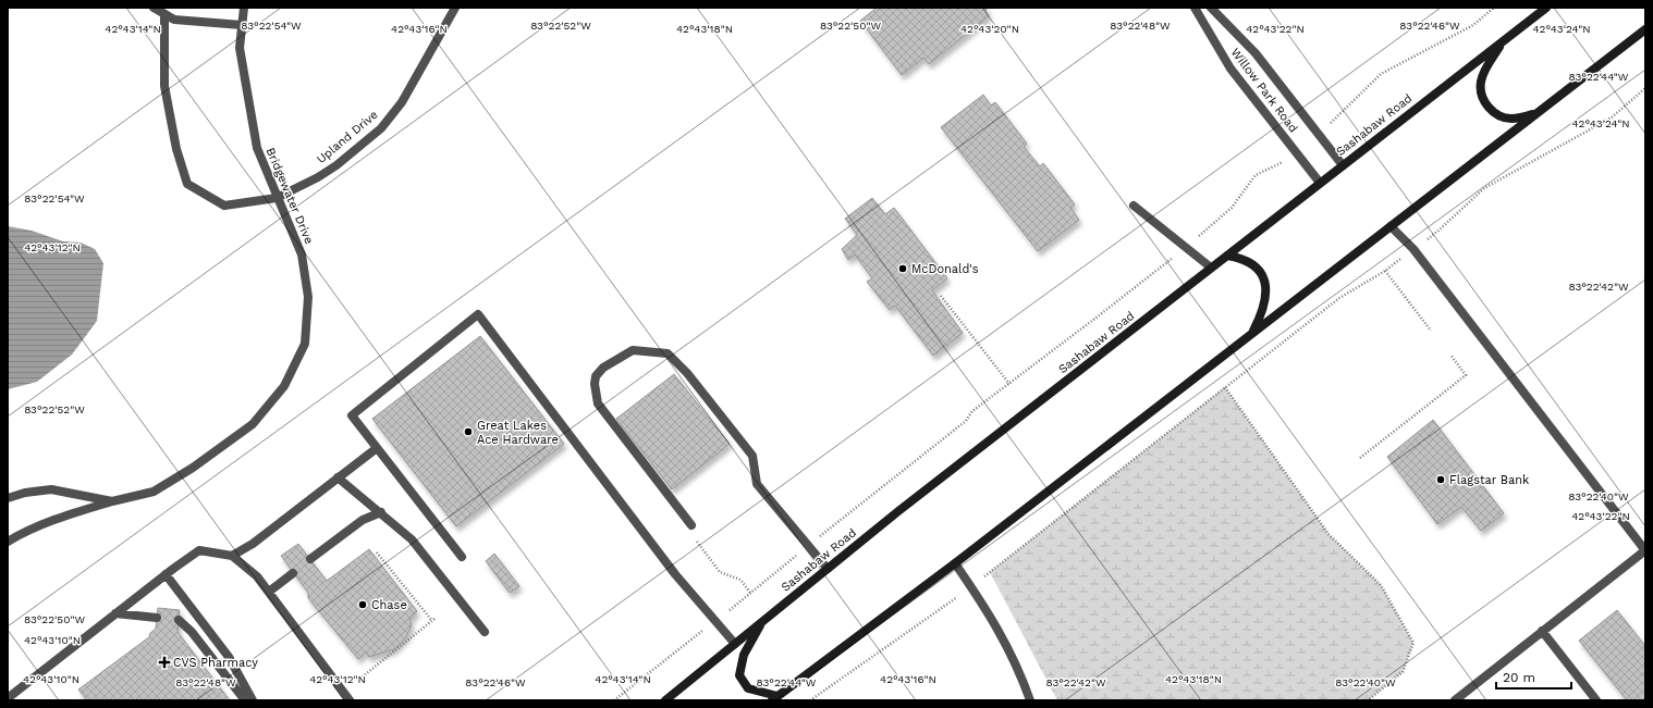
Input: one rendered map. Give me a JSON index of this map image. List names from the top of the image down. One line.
{"streets":{"main road":["Sashabaw Road"],"street":["Willow Park Road","Upland Drive","Bridgewater Drive"]},"crossings":[["Willow Park Road","Sashabaw Road"],["Upland Drive","Bridgewater Drive"]],"places":{"other":["McDonald's","Great Lakes Ace Hardware","Flagstar Bank","Chase"],"health":["CVS Pharmacy"]},"scale_bar":"20 m","coordinates":["83°22'50\"W","83°22'54\"W","83°22'52\"W","83°22'48\"W","83°22'46\"W","42°43'14\"N","42°43'16\"N","42°43'18\"N","42°43'20\"N","42°43'22\"N","42°43'24\"N","83°22'44\"W","42°43'12\"N","83°22'42\"W","83°22'40\"W","42°43'10\"N"]}
